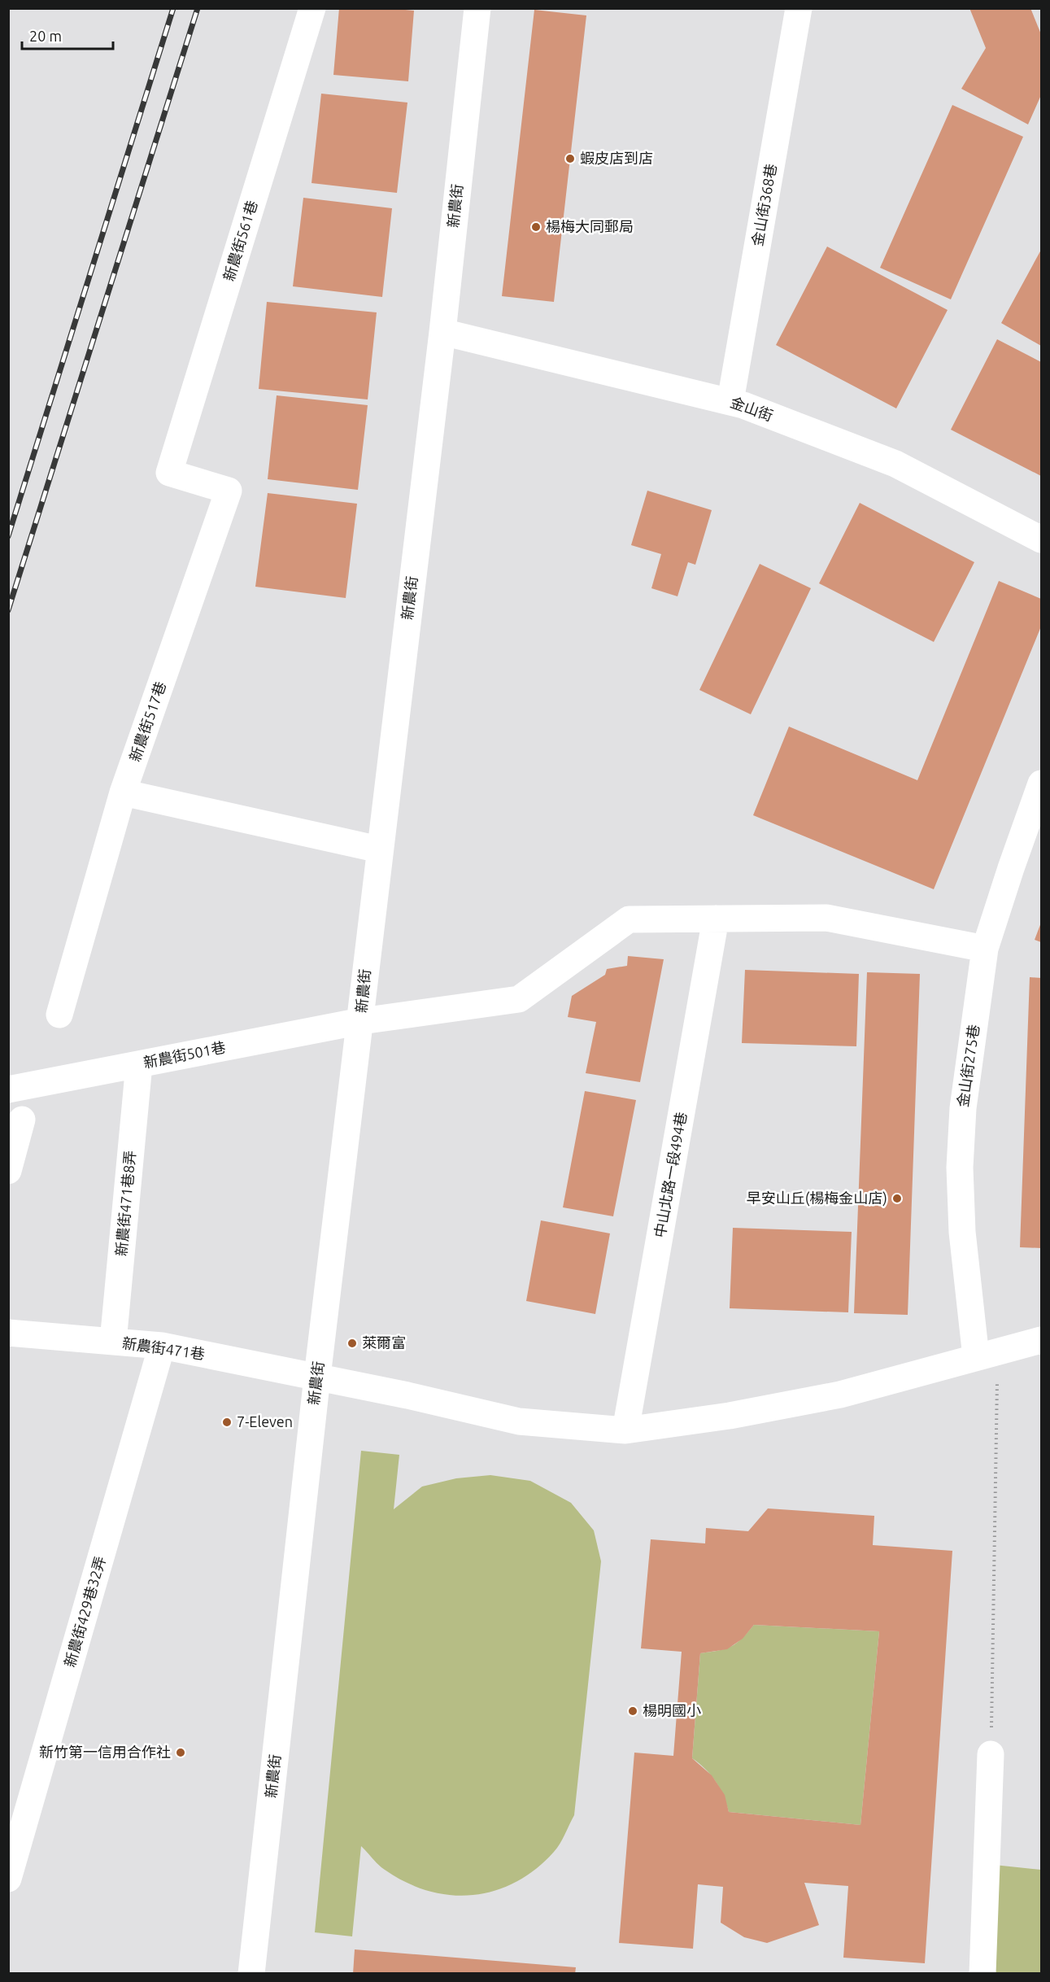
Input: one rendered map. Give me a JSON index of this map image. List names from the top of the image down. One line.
{"streets":{"street":["金山街368巷","新農街","新農街561巷","金山街","新農街517巷","新農街501巷","金山街275巷","中山北路一段494巷","新農街471巷8弄","新農街471巷","新農街429巷32弄"]},"crossings":[["金山街368巷","金山街"],["新農街","金山街"],["新農街","新農街501巷"],["新農街","新農街471巷"],["新農街561巷","新農街517巷"],["新農街501巷","金山街275巷"],["新農街501巷","中山北路一段494巷"],["新農街501巷","新農街471巷8弄"],["新農街471巷8弄","新農街471巷"],["新農街471巷","新農街429巷32弄"]],"places":["蝦皮店到店","楊梅大同郵局","早安山丘(楊梅金山店)","萊爾富","7-Eleven","楊明國小","新竹第一信用合作社"],"scale_bar":"20 m"}
